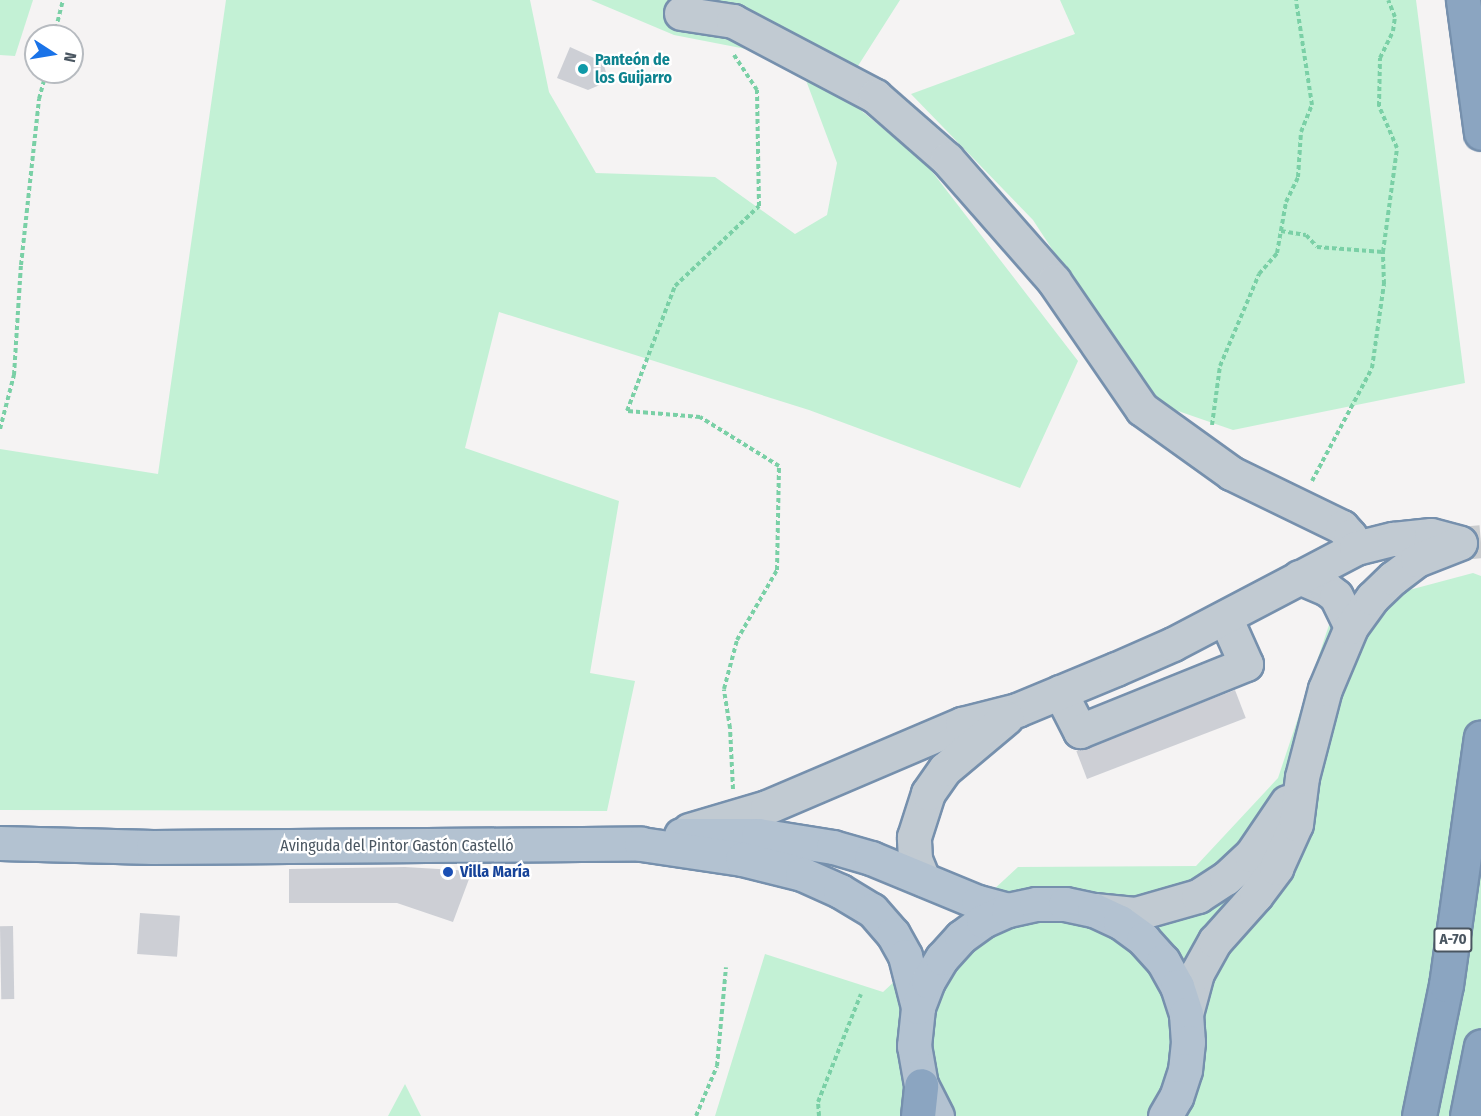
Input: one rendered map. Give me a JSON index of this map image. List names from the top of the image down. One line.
{"streets":{"highway":["A-70"],"main road":["Avinguda del Pintor Gastón Castelló"]},"places":["Panteón de los Guijarro","Villa María"],"north":"right"}
